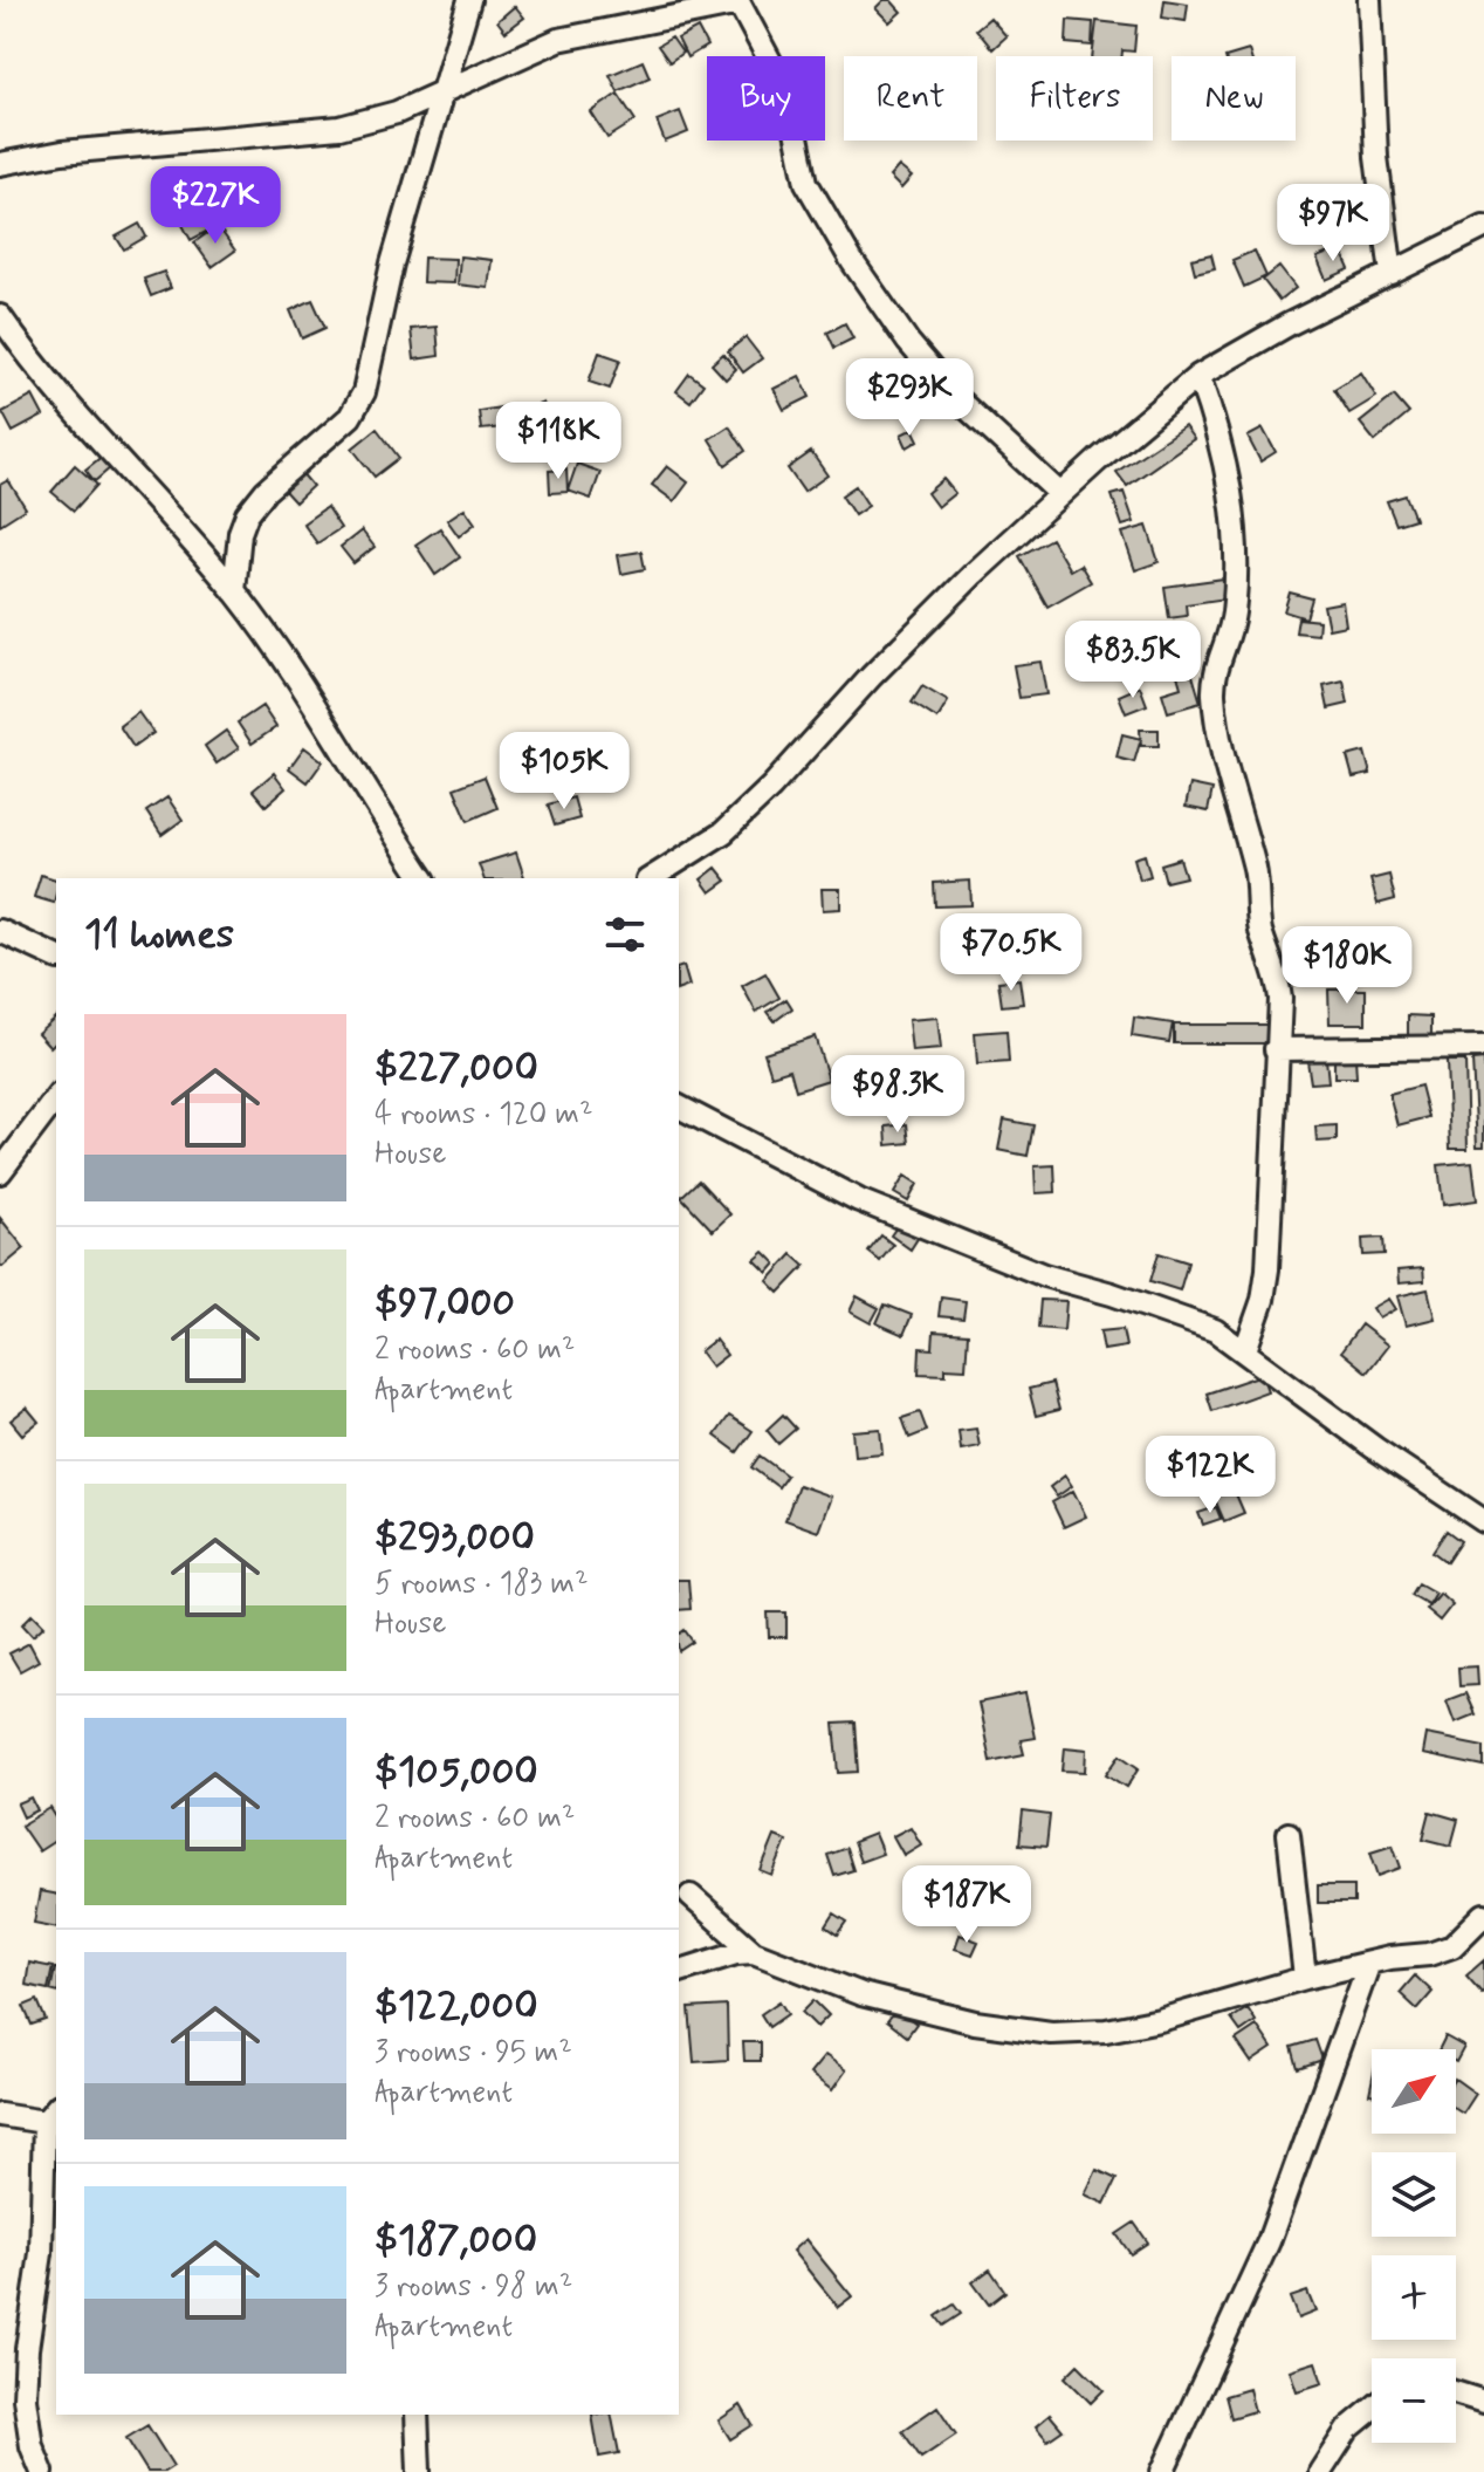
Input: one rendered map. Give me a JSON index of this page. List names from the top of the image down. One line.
{"north":"top right","page":{"chip":["Buy","Rent","Filters","New"],"price":["$227K","$97K","$293K","$118K","$83.5K","$105K","$70.5K","$180K","$98.3K","$122K","$187K"],"heading":"11 homes","list":[{"name":"$227,000","note":"4 rooms · 120 m² · House"},{"name":"$97,000","note":"2 rooms · 60 m² · Apartment"},{"name":"$293,000","note":"5 rooms · 183 m² · House"},{"name":"$105,000","note":"2 rooms · 60 m² · Apartment"},{"name":"$122,000","note":"3 rooms · 95 m² · Apartment"},{"name":"$187,000","note":"3 rooms · 98 m² · Apartment"}],"map_buttons":["+","−"]}}
